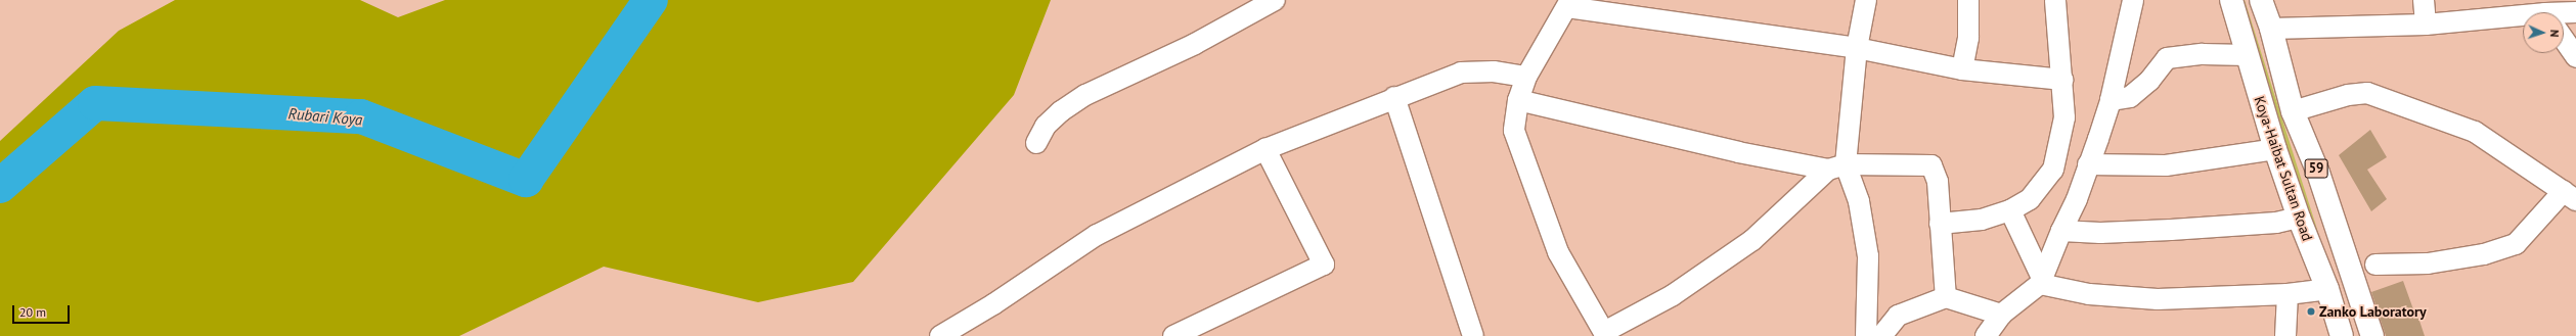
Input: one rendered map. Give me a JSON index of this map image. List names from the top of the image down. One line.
{"streets":{"main road":["Koya-Haibat Sultan Road","59"]},"water":["Rubari Koya"],"places":["Zanko Laboratory"],"scale_bar":"20 m","north":"right"}
